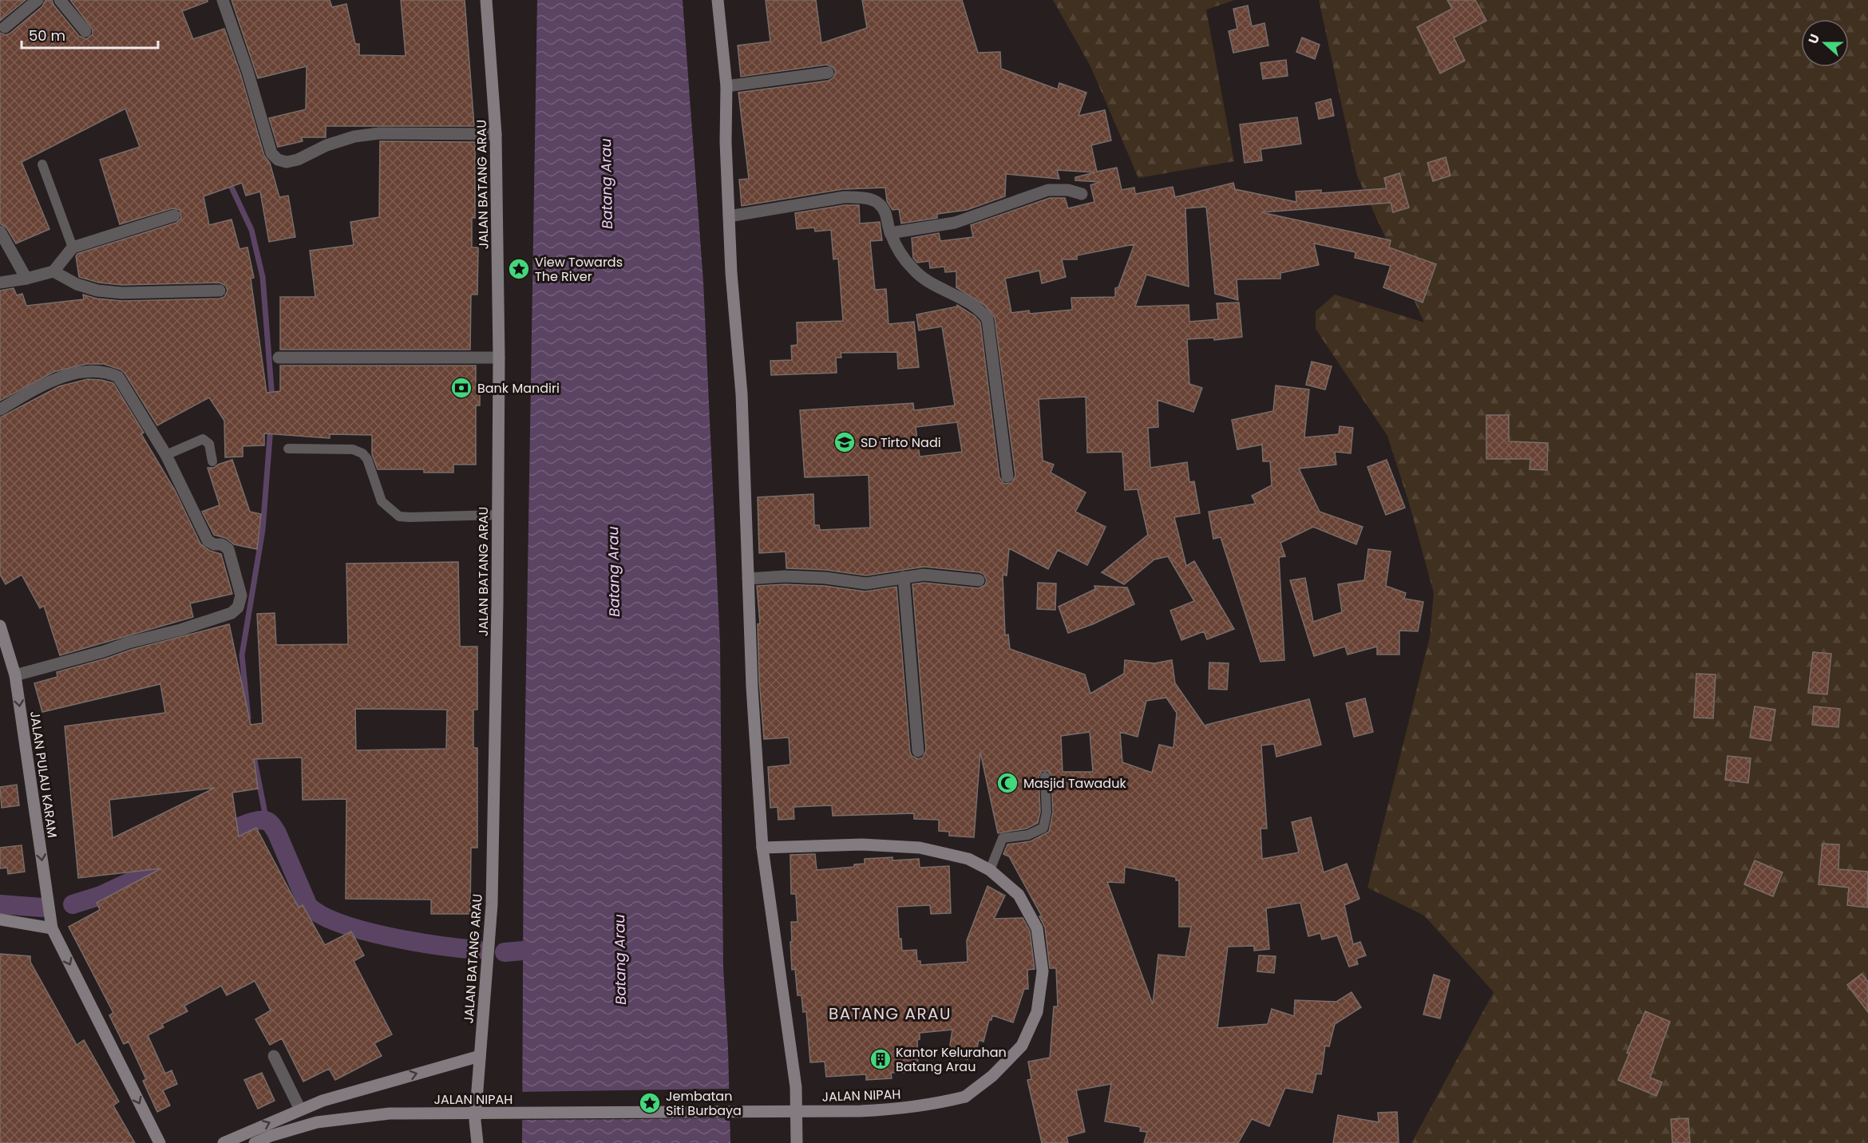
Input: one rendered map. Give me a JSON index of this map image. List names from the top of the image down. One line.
{"streets":{"street":["JALAN BATANG ARAU","JALAN PULAU KARAM","JALAN NIPAH"]},"one_way":["JALAN PULAU KARAM"],"districts":["BATANG ARAU"],"water":["Batang Arau"],"places":{"place":["View Towards The River","Jembatan Siti Burbaya"],"bank":["Bank Mandiri"],"school or university":["SD Tirto Nadi"],"mosque":["Masjid Tawaduk"],"building":["Kantor Kelurahan Batang Arau"]},"scale_bar":"50 m","north":"left"}
